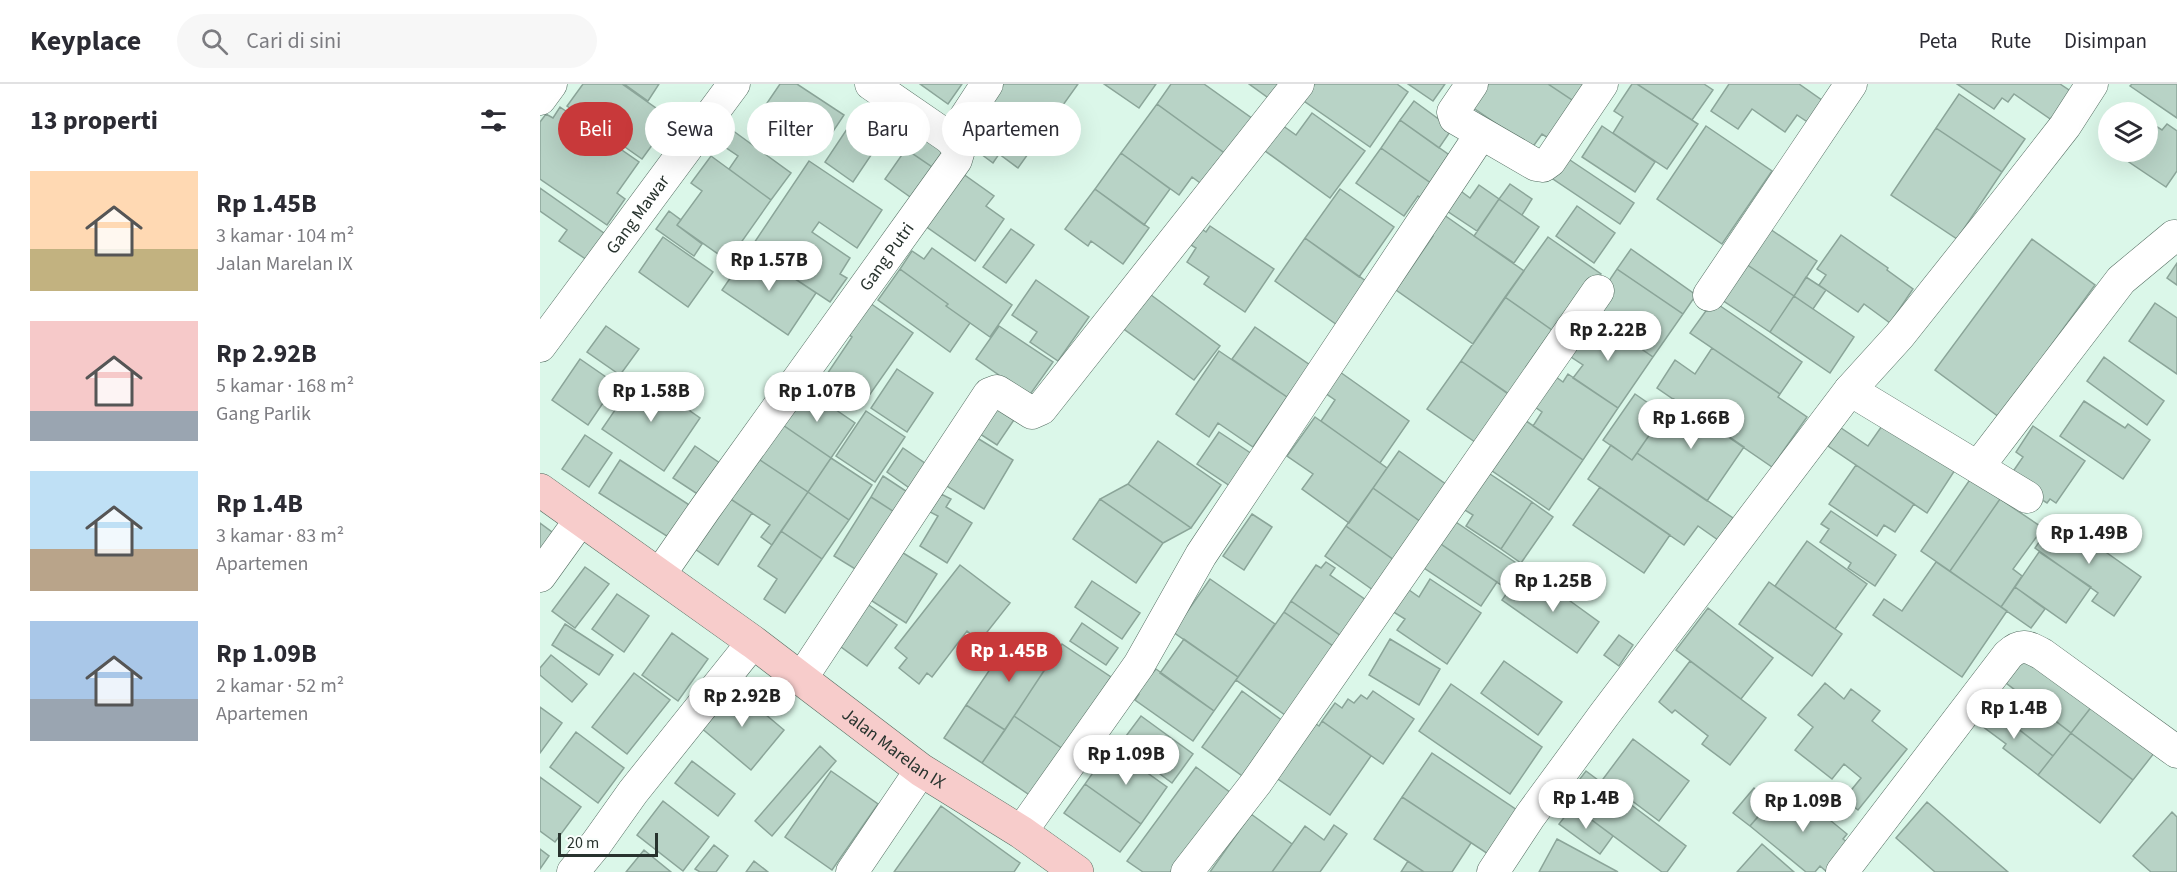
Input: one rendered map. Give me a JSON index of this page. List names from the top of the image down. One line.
{"streets":{"main road":["Jalan Marelan IX"],"street":["Gang Mawar","Gang Putri"]},"crossings":[["Gang Putri","Jalan Marelan IX"]],"scale_bar":"20 m","page":{"header":"Keyplace","search":"Cari di sini","nav":["Peta","Rute","Disimpan"],"heading":"13 properti","chip":["Beli","Sewa","Filter","Baru","Apartemen"],"list":[{"name":"Rp 1.45B","note":"3 kamar · 104 m² · Jalan Marelan IX"},{"name":"Rp 2.92B","note":"5 kamar · 168 m² · Gang Parlik"},{"name":"Rp 1.4B","note":"3 kamar · 83 m² · Apartemen"},{"name":"Rp 1.09B","note":"2 kamar · 52 m² · Apartemen"}],"price":["Rp 1.57B","Rp 2.22B","Rp 1.58B","Rp 1.07B","Rp 1.66B","Rp 1.49B","Rp 1.25B","Rp 1.45B","Rp 2.92B","Rp 1.4B","Rp 1.09B","Rp 1.4B","Rp 1.09B"],"scale":"20 m"}}
